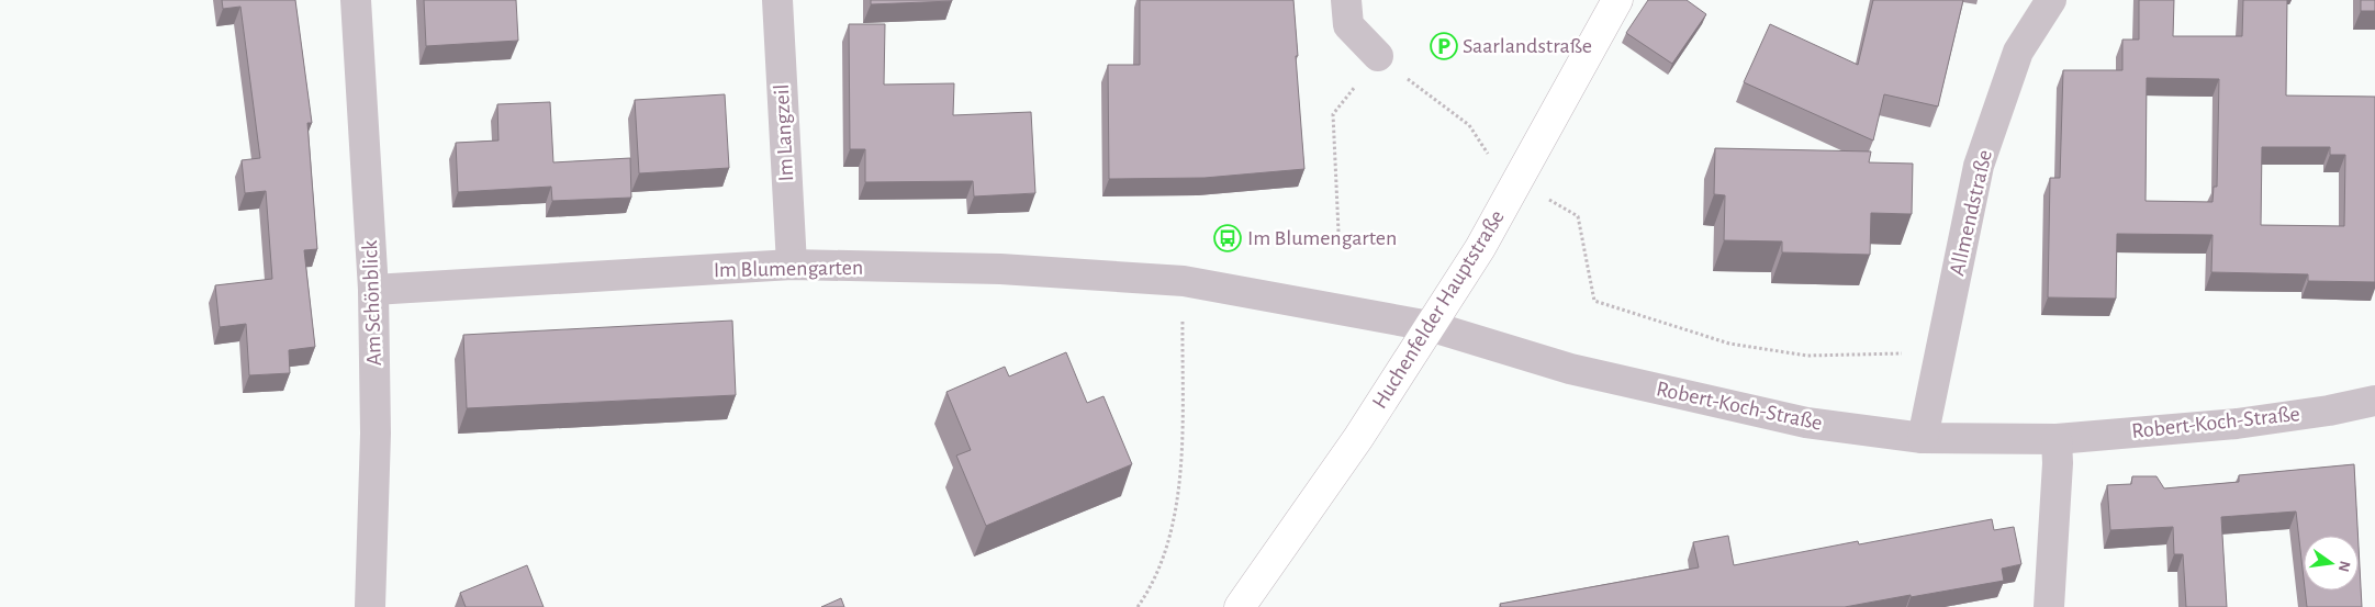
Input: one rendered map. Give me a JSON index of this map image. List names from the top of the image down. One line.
{"streets":{"main road":["Huchenfelder Hauptstraße"],"street":["Im Langzeil","Allmendstraße","Im Blumengarten","Am Schönblick","Robert-Koch-Straße"]},"crossings":[["Im Langzeil","Im Blumengarten"],["Allmendstraße","Robert-Koch-Straße"],["Im Blumengarten","Am Schönblick"],["Im Blumengarten","Huchenfelder Hauptstraße"],["Im Blumengarten","Robert-Koch-Straße"],["Huchenfelder Hauptstraße","Robert-Koch-Straße"]],"places":{"parking":["Saarlandstraße"],"bus stop":["Im Blumengarten"]},"north":"right"}
